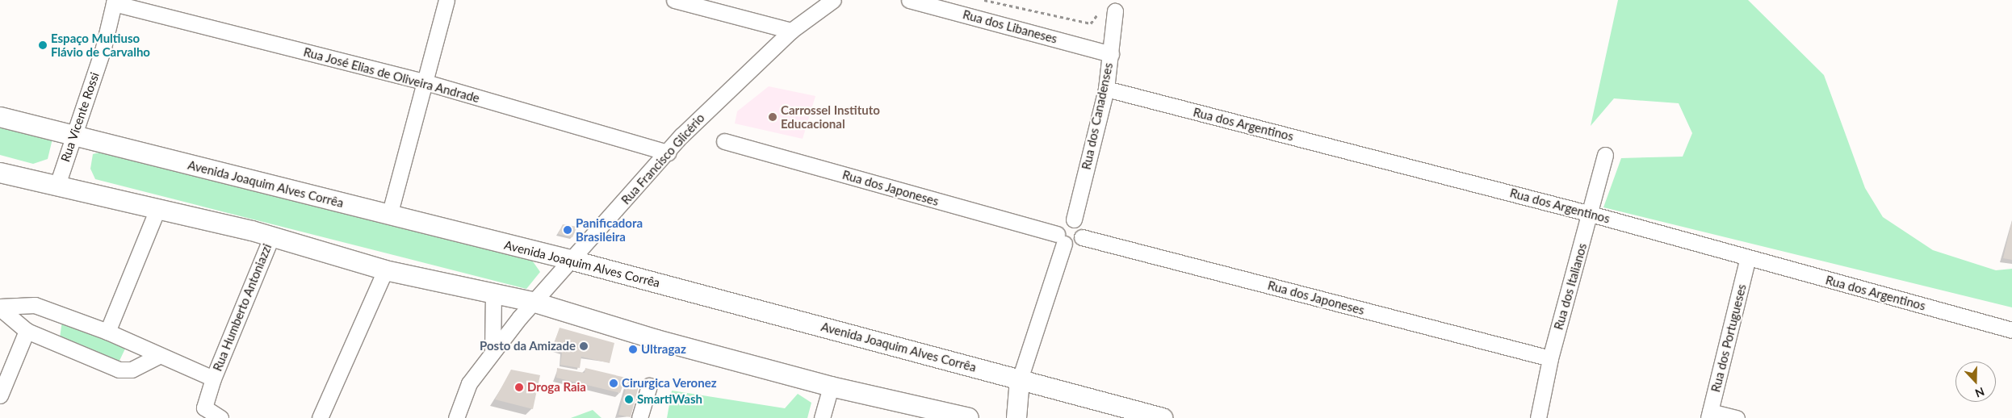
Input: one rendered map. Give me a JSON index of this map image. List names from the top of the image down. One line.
{"streets":{"main road":["Avenida Joaquim Alves Corrêa"],"street":["Rua dos Libaneses","Rua José Elias de Oliveira Andrade","Rua dos Canadenses","Rua Vicente Rossi","Rua dos Argentinos","Rua Francisco Glicério","Rua dos Japoneses","Rua dos Italianos","Rua Humberto Antoniazzi","Rua dos Portugueses"]},"crossings":[["Rua dos Libaneses","Rua dos Canadenses"],["Rua José Elias de Oliveira Andrade","Rua Vicente Rossi"],["Rua José Elias de Oliveira Andrade","Rua Francisco Glicério"],["Rua dos Canadenses","Rua dos Argentinos"],["Rua dos Canadenses","Rua dos Japoneses"],["Rua Vicente Rossi","Avenida Joaquim Alves Corrêa"],["Rua dos Argentinos","Rua dos Italianos"],["Rua dos Argentinos","Rua dos Portugueses"],["Rua Francisco Glicério","Avenida Joaquim Alves Corrêa"],["Rua dos Japoneses","Rua dos Italianos"]],"places":["Espaço Multiuso Flávio de Carvalho","Carrossel Instituto Educacional","Panificadora Brasileira","Posto da Amizade","Ultragaz","Cirurgica Veronez","Droga Raia","SmartiWash"],"north":"bottom"}
